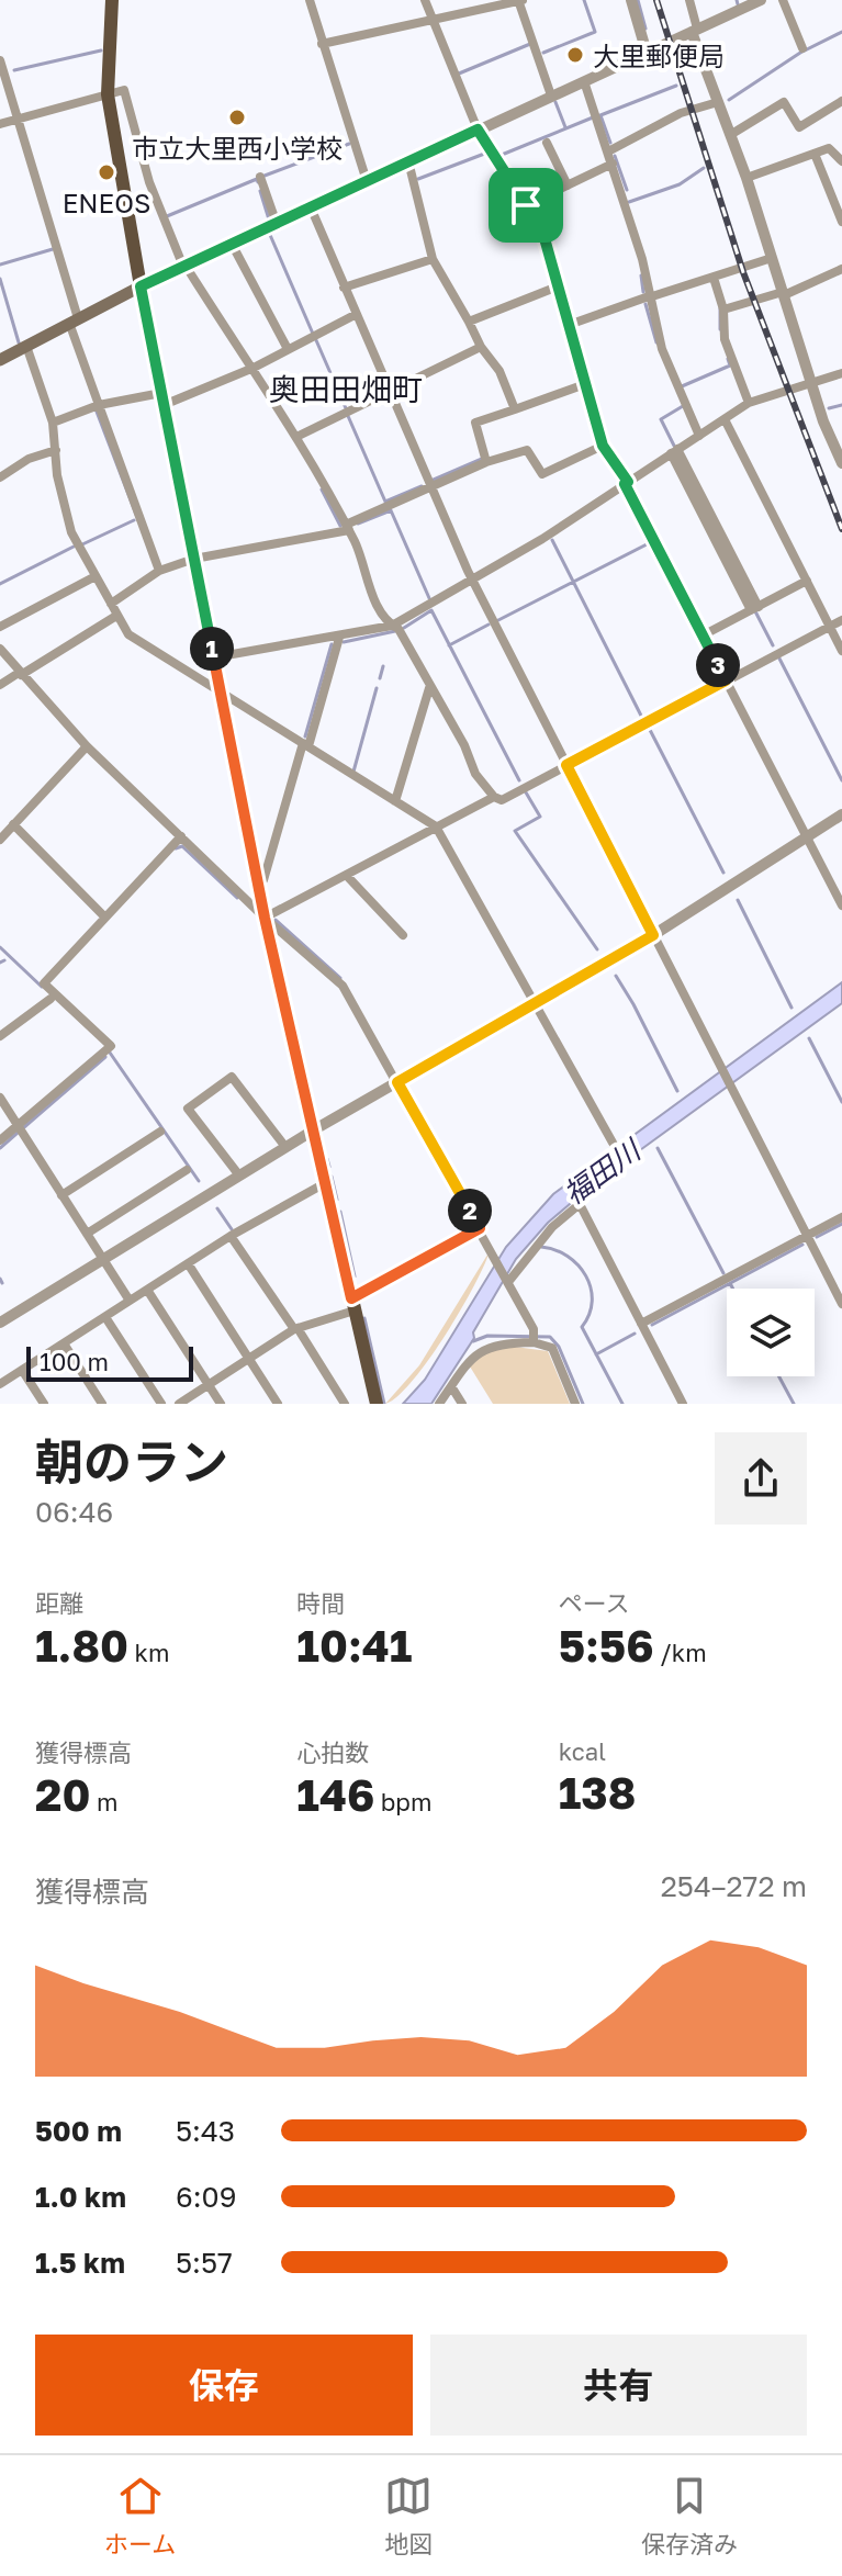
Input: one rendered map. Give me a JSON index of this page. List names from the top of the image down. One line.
{"districts":["奥田田畑町"],"water":["福田川"],"places":["大里郵便局","市立大里西小学校","ENEOS"],"scale_bar":"100 m","page":{"pins":["1","3","2"],"scale":"100 m","heading":["朝のラン","06:46"],"stats":[["距離","1.80 km"],["時間","10:41"],["ペース","5:56 /km"],["獲得標高","20 m"],["心拍数","146 bpm"],["kcal","138"]],"chart":["獲得標高","254–272 m"],"list":[{"name":"500 m","note":"5:43"},{"name":"1.0 km","note":"6:09"},{"name":"1.5 km","note":"5:57"}],"buttons":["保存","共有"],"tabs":["ホーム","地図","保存済み"]}}
